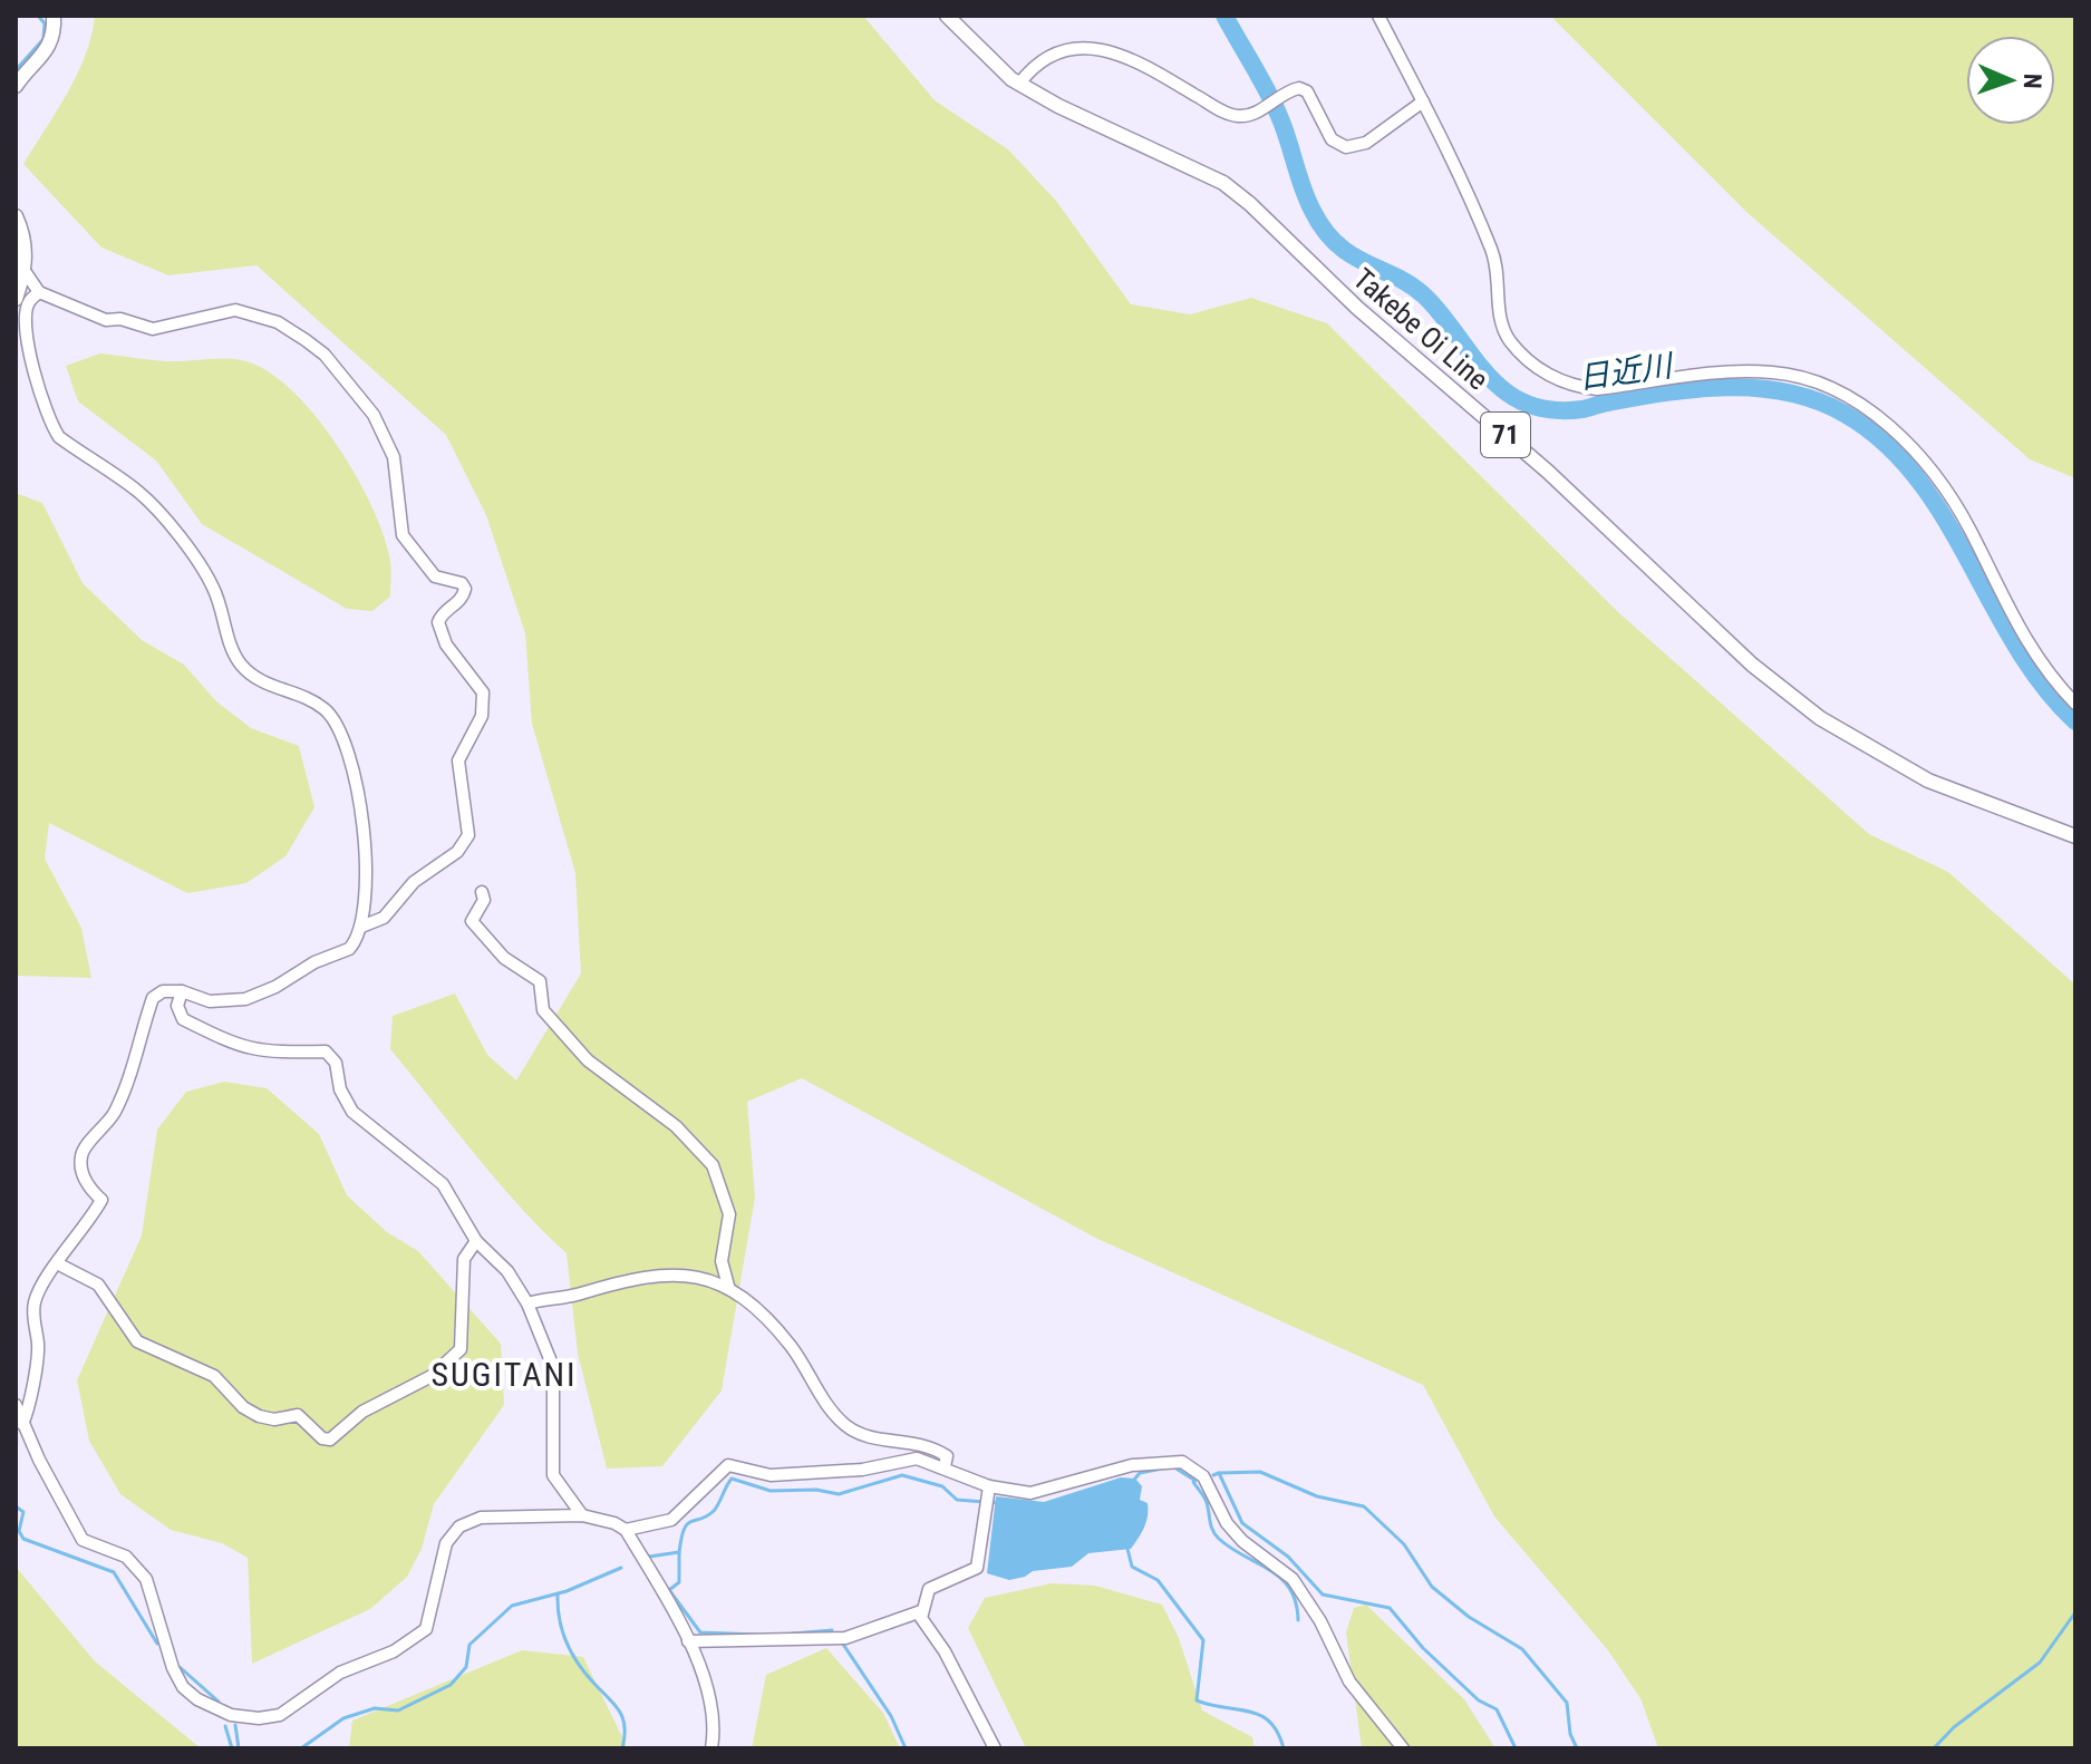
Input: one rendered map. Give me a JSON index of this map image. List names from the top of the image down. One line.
{"streets":{"main road":["Takebe Oi Line","71"]},"districts":["SUGITANI"],"water":["日近川"],"north":"right"}
